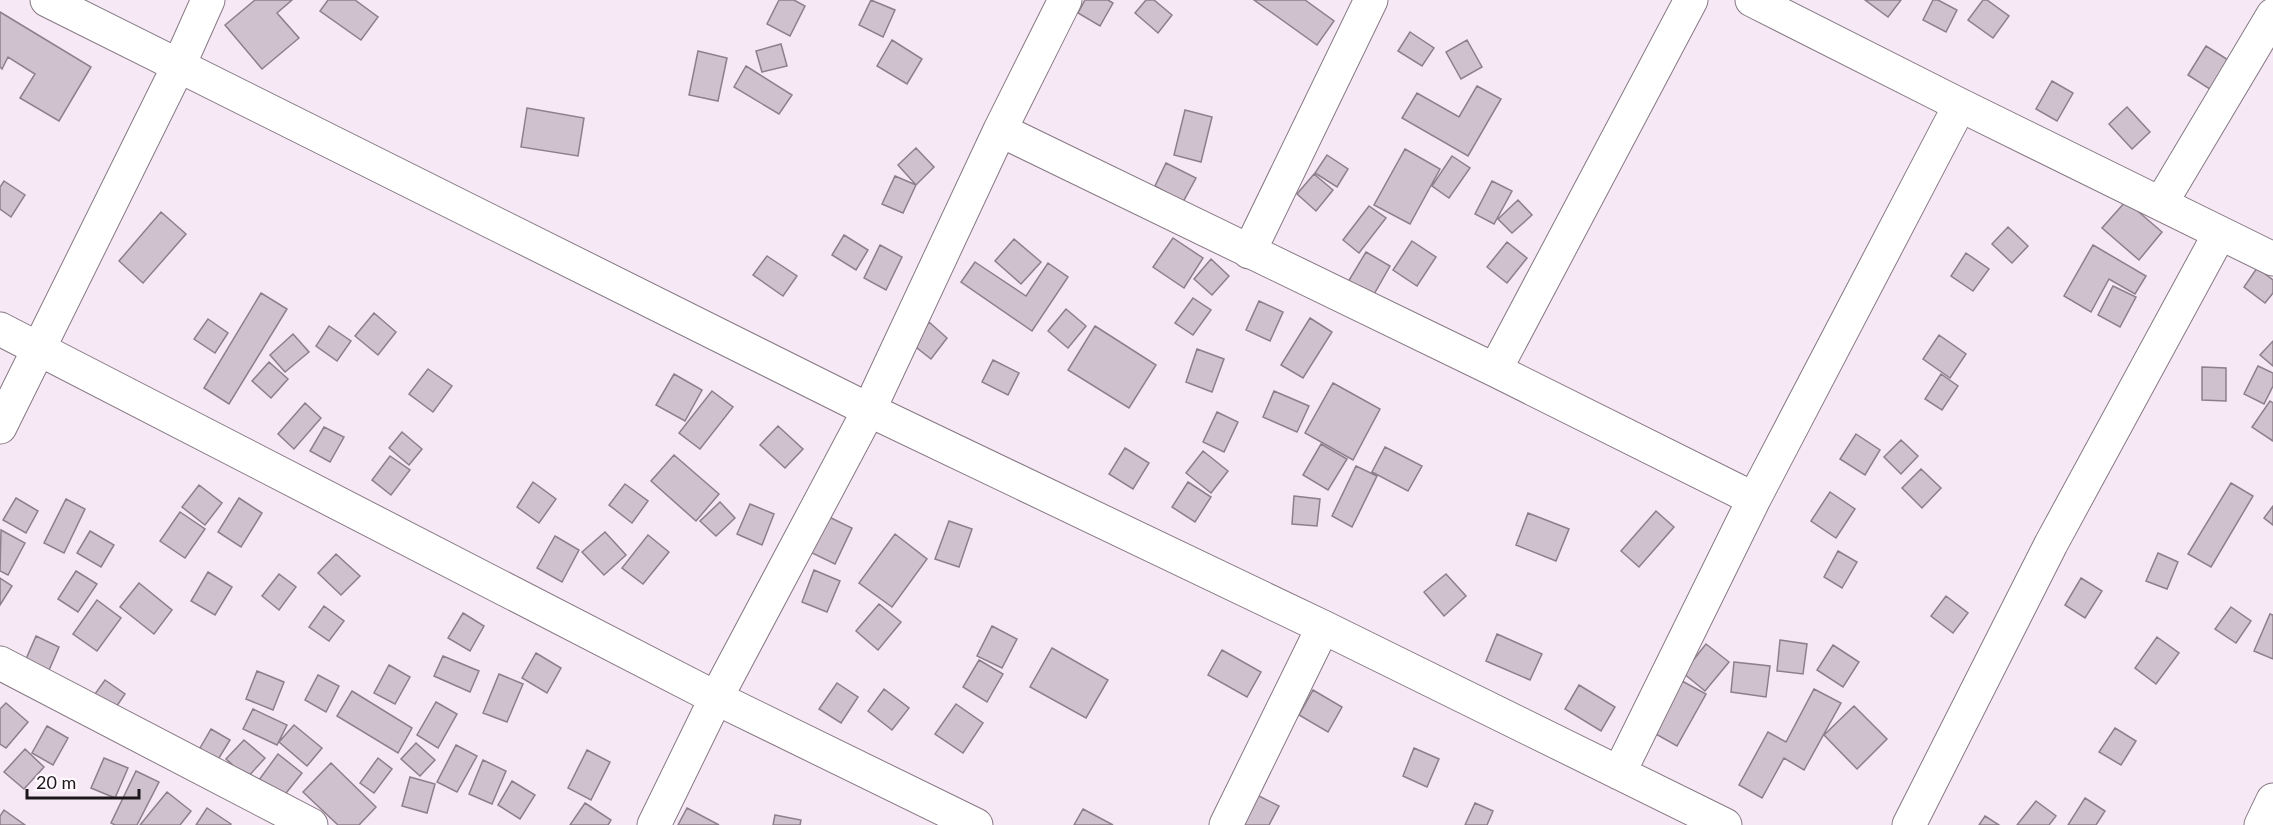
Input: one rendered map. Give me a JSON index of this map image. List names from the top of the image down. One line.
{"scale_bar":"20 m"}
